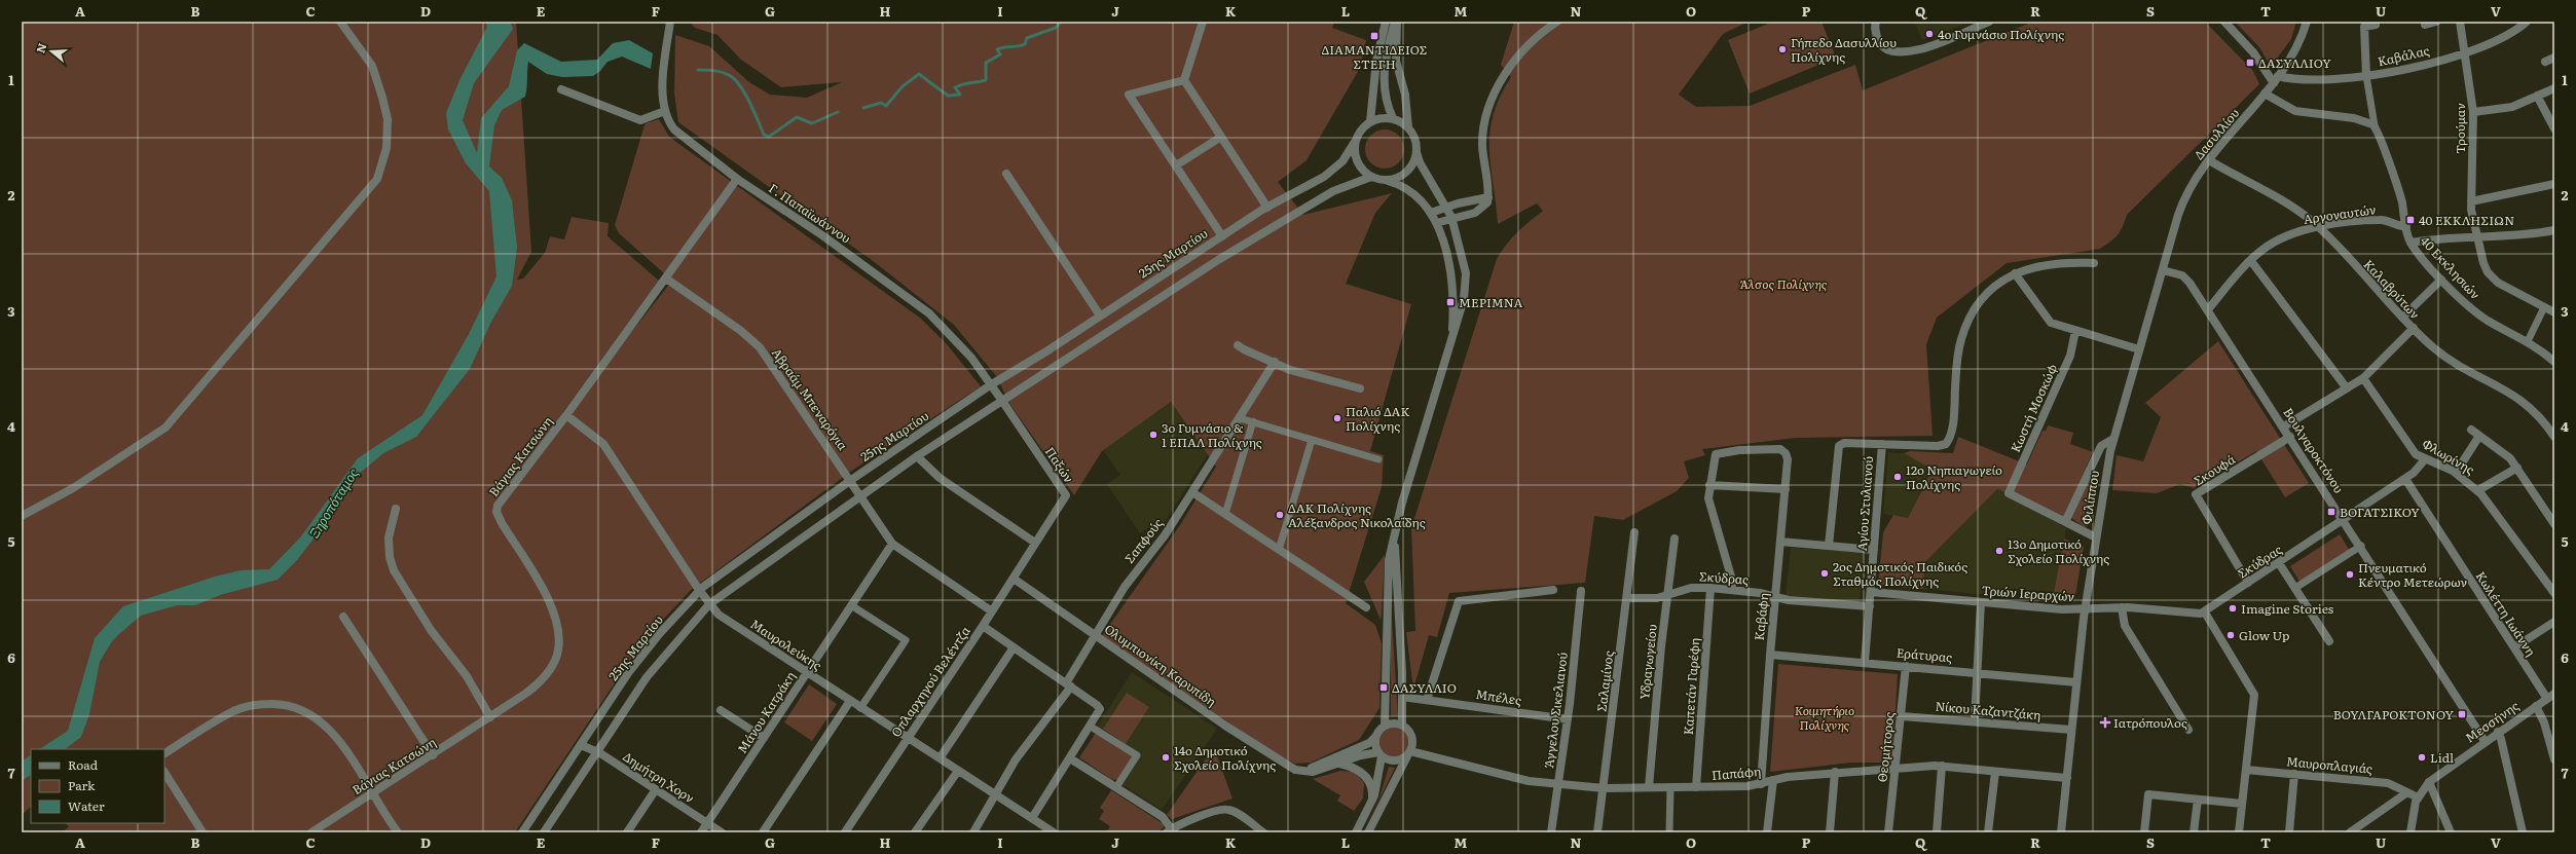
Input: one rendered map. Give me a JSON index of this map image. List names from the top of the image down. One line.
{"streets":{"street":["Καβάλας","Τρούμαν","Δασυλλίου","Γ. Παπαϊωάννου","Αργοναυτών","25ης Μαρτίου","40 Εκκλησιών","Καλαβρύτων","Αβραάμ Μπεναρόγια","Κωστή Μοσκώφ","Βουλγαροκτόνου","Βάγιας Κατσώνη","Φλωρίνης","Παξών","Σκουφά","Φιλίππου","Αγίου Στυλιανού","Σαπφούς","Σκύδρας","Τριών Ιεραρχών","Κωλέττη Ιωάννη","Καβάφη","Μαυρολεύκης","Εράτυρας","Υδραγωγείου","Ολυμπιονίκη Καρυπίδη","Οπλαρχηγού Βελέντζα","Σαλαμίνος","Καπετάν Γαρέφη","Μπέλες","Άγγελου Σικελιανού","Νίκου Καζαντζάκη","Μάνου Κατράκη","Μεσσήνης","Θεομήτορος","Μαυροπλαγιάς","Παπάφη","Δημήτρη Χορν"]},"crossings":[["Καβάλας","Τρούμαν"],["Καβάλας","Δασυλλίου"],["Δασυλλίου","Καλαβρύτων"],["Δασυλλίου","Βουλγαροκτόνου"],["Δασυλλίου","Φιλίππου"],["Γ. Παπαϊωάννου","25ης Μαρτίου"],["Γ. Παπαϊωάννου","Βάγιας Κατσώνη"],["Γ. Παπαϊωάννου","Παξών"],["Αργοναυτών","40 Εκκλησιών"],["Αργοναυτών","Καλαβρύτων"],["Αργοναυτών","Βουλγαροκτόνου"],["25ης Μαρτίου","Αβραάμ Μπεναρόγια"],["25ης Μαρτίου","Μαυρολεύκης"],["25ης Μαρτίου","Δημήτρη Χορν"],["Αβραάμ Μπεναρόγια","Βάγιας Κατσώνη"],["Αβραάμ Μπεναρόγια","Οπλαρχηγού Βελέντζα"],["Αβραάμ Μπεναρόγια","Μάνου Κατράκη"],["Βουλγαροκτόνου","Σκουφά"],["Βουλγαροκτόνου","Φιλίππου"],["Βουλγαροκτόνου","Σκύδρας"],["Βουλγαροκτόνου","Μεσσήνης"],["Βάγιας Κατσώνη","Μαυρολεύκης"],["Φλωρίνης","Σκύδρας"],["Παξών","Οπλαρχηγού Βελέντζα"],["Σκουφά","Σκύδρας"],["Φιλίππου","Τριών Ιεραρχών"],["Φιλίππου","Εράτυρας"],["Φιλίππου","Νίκου Καζαντζάκη"],["Φιλίππου","Παπάφη"],["Αγίου Στυλιανού","Σκύδρας"],["Αγίου Στυλιανού","Τριών Ιεραρχών"],["Αγίου Στυλιανού","Εράτυρας"],["Σαπφούς","Μαυρολεύκης"],["Σαπφούς","Ολυμπιονίκη Καρυπίδη"],["Σκύδρας","Κωλέττη Ιωάννη"],["Σκύδρας","Καβάφη"],["Σκύδρας","Υδραγωγείου"],["Σκύδρας","Σαλαμίνος"],["Σκύδρας","Καπετάν Γαρέφη"],["Κωλέττη Ιωάννη","Μεσσήνης"],["Καβάφη","Εράτυρας"],["Καβάφη","Παπάφη"],["Μαυρολεύκης","Οπλαρχηγού Βελέντζα"],["Μαυρολεύκης","Μάνου Κατράκη"],["Εράτυρας","Θεομήτορος"],["Υδραγωγείου","Παπάφη"],["Ολυμπιονίκη Καρυπίδη","Οπλαρχηγού Βελέντζα"],["Ολυμπιονίκη Καρυπίδη","Παπάφη"],["Σαλαμίνος","Παπάφη"],["Καπετάν Γαρέφη","Παπάφη"],["Μπέλες","Άγγελου Σικελιανού"],["Άγγελου Σικελιανού","Παπάφη"],["Νίκου Καζαντζάκη","Θεομήτορος"],["Μάνου Κατράκη","Δημήτρη Χορν"],["Μεσσήνης","Μαυροπλαγιάς"],["Θεομήτορος","Παπάφη"]],"water":["Ξηροπόταμος"],"parks":["Άλσος Πολίχνης","Κοιμητήριο Πολίχνης"],"places":{"other":["4ο Γυμνάσιο Πολίχνης","Γήπεδο Δασυλλίου Πολίχνης","Παλιό ΔΑΚ Πολίχνης","3ο Γυμνάσιο & 1 ΕΠΑΛ Πολίχνης","12ο Νηπιαγωγείο Πολίχνης","ΔΑΚ Πολίχνης Αλέξανδρος Νικολαΐδης","13ο Δημοτικό Σχολείο Πολίχνης","2ος Δημοτικός Παιδικός Σταθμός Πολίχνης","Πνευματικό Κέντρο Μετεώρων","Imagine Stories","Glow Up","14ο Δημοτικό Σχολείο Πολίχνης","Lidl"],"transit":["ΔΙΑΜΑΝΤΙΔΕΙΟΣ ΣΤΕΓΗ","ΔΑΣΥΛΛΙΟΥ","40 ΕΚΚΛΗΣΙΩΝ","ΜΕΡΙΜΝΑ","ΒΟΓΑΤΣΙΚΟΥ","ΔΑΣΥΛΛΙΟ","ΒΟΥΛΓΑΡΟΚΤΟΝΟΥ"],"health":["Ιατρόπουλος"]},"legend":["Road","Park","Water"],"north":"left","grid":{"columns":["A","B","C","D","E","F","G","H","I","J","K","L","M","N","O","P","Q","R","S","T","U","V"],"rows":["1","2","3","4","5","6","7"]}}
